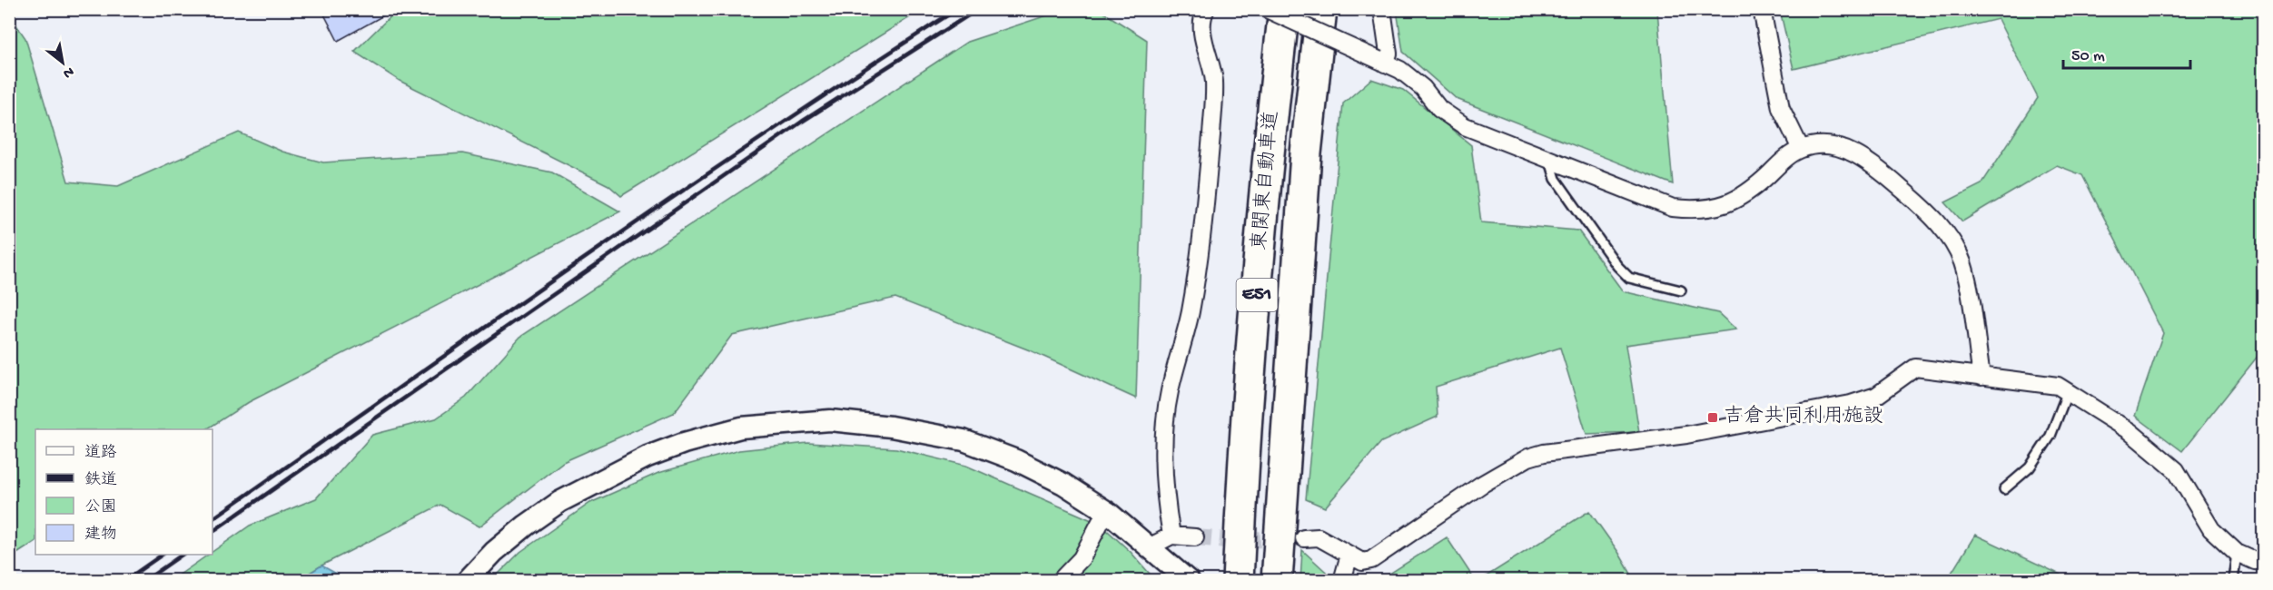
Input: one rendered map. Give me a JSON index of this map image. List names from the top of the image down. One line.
{"streets":{"highway":["東関東自動車道","E51"]},"places":{"transit":["吉倉共同利用施設"]},"legend":["道路","鉄道","公園","建物"],"scale_bar":"50 m","north":"bottom right"}
